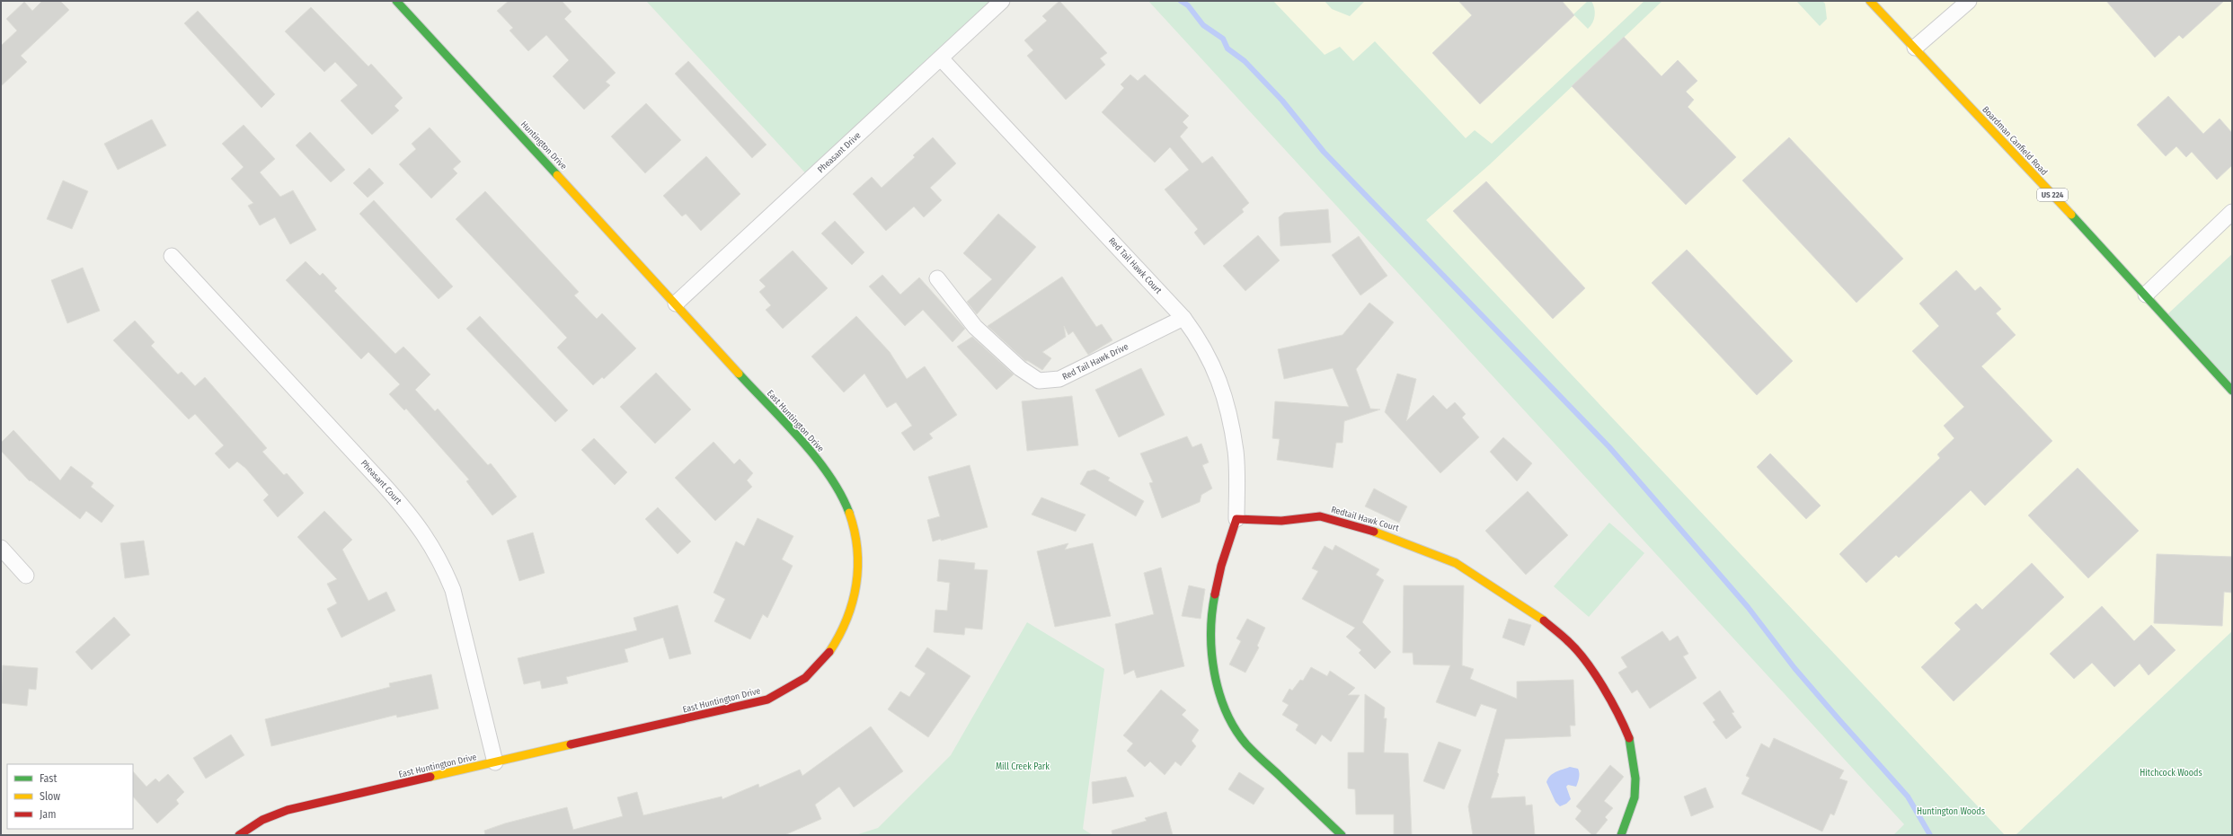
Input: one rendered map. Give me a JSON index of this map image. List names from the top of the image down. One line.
{"streets":{"street":["Boardman Canfield Road","Huntington Drive","Pheasant Drive","US 224","Red Tail Hawk Court","Red Tail Hawk Drive","East Huntington Drive","Pheasant Court","Redtail Hawk Court"]},"crossings":[["Huntington Drive","Pheasant Drive"],["Huntington Drive","East Huntington Drive"],["Pheasant Drive","Red Tail Hawk Court"],["Pheasant Drive","East Huntington Drive"],["Red Tail Hawk Court","Red Tail Hawk Drive"],["Red Tail Hawk Court","Redtail Hawk Court"],["East Huntington Drive","Pheasant Court"]],"parks":["Mill Creek Park","Hitchcock Woods","Huntington Woods"],"legend":["Fast","Slow","Jam"]}
